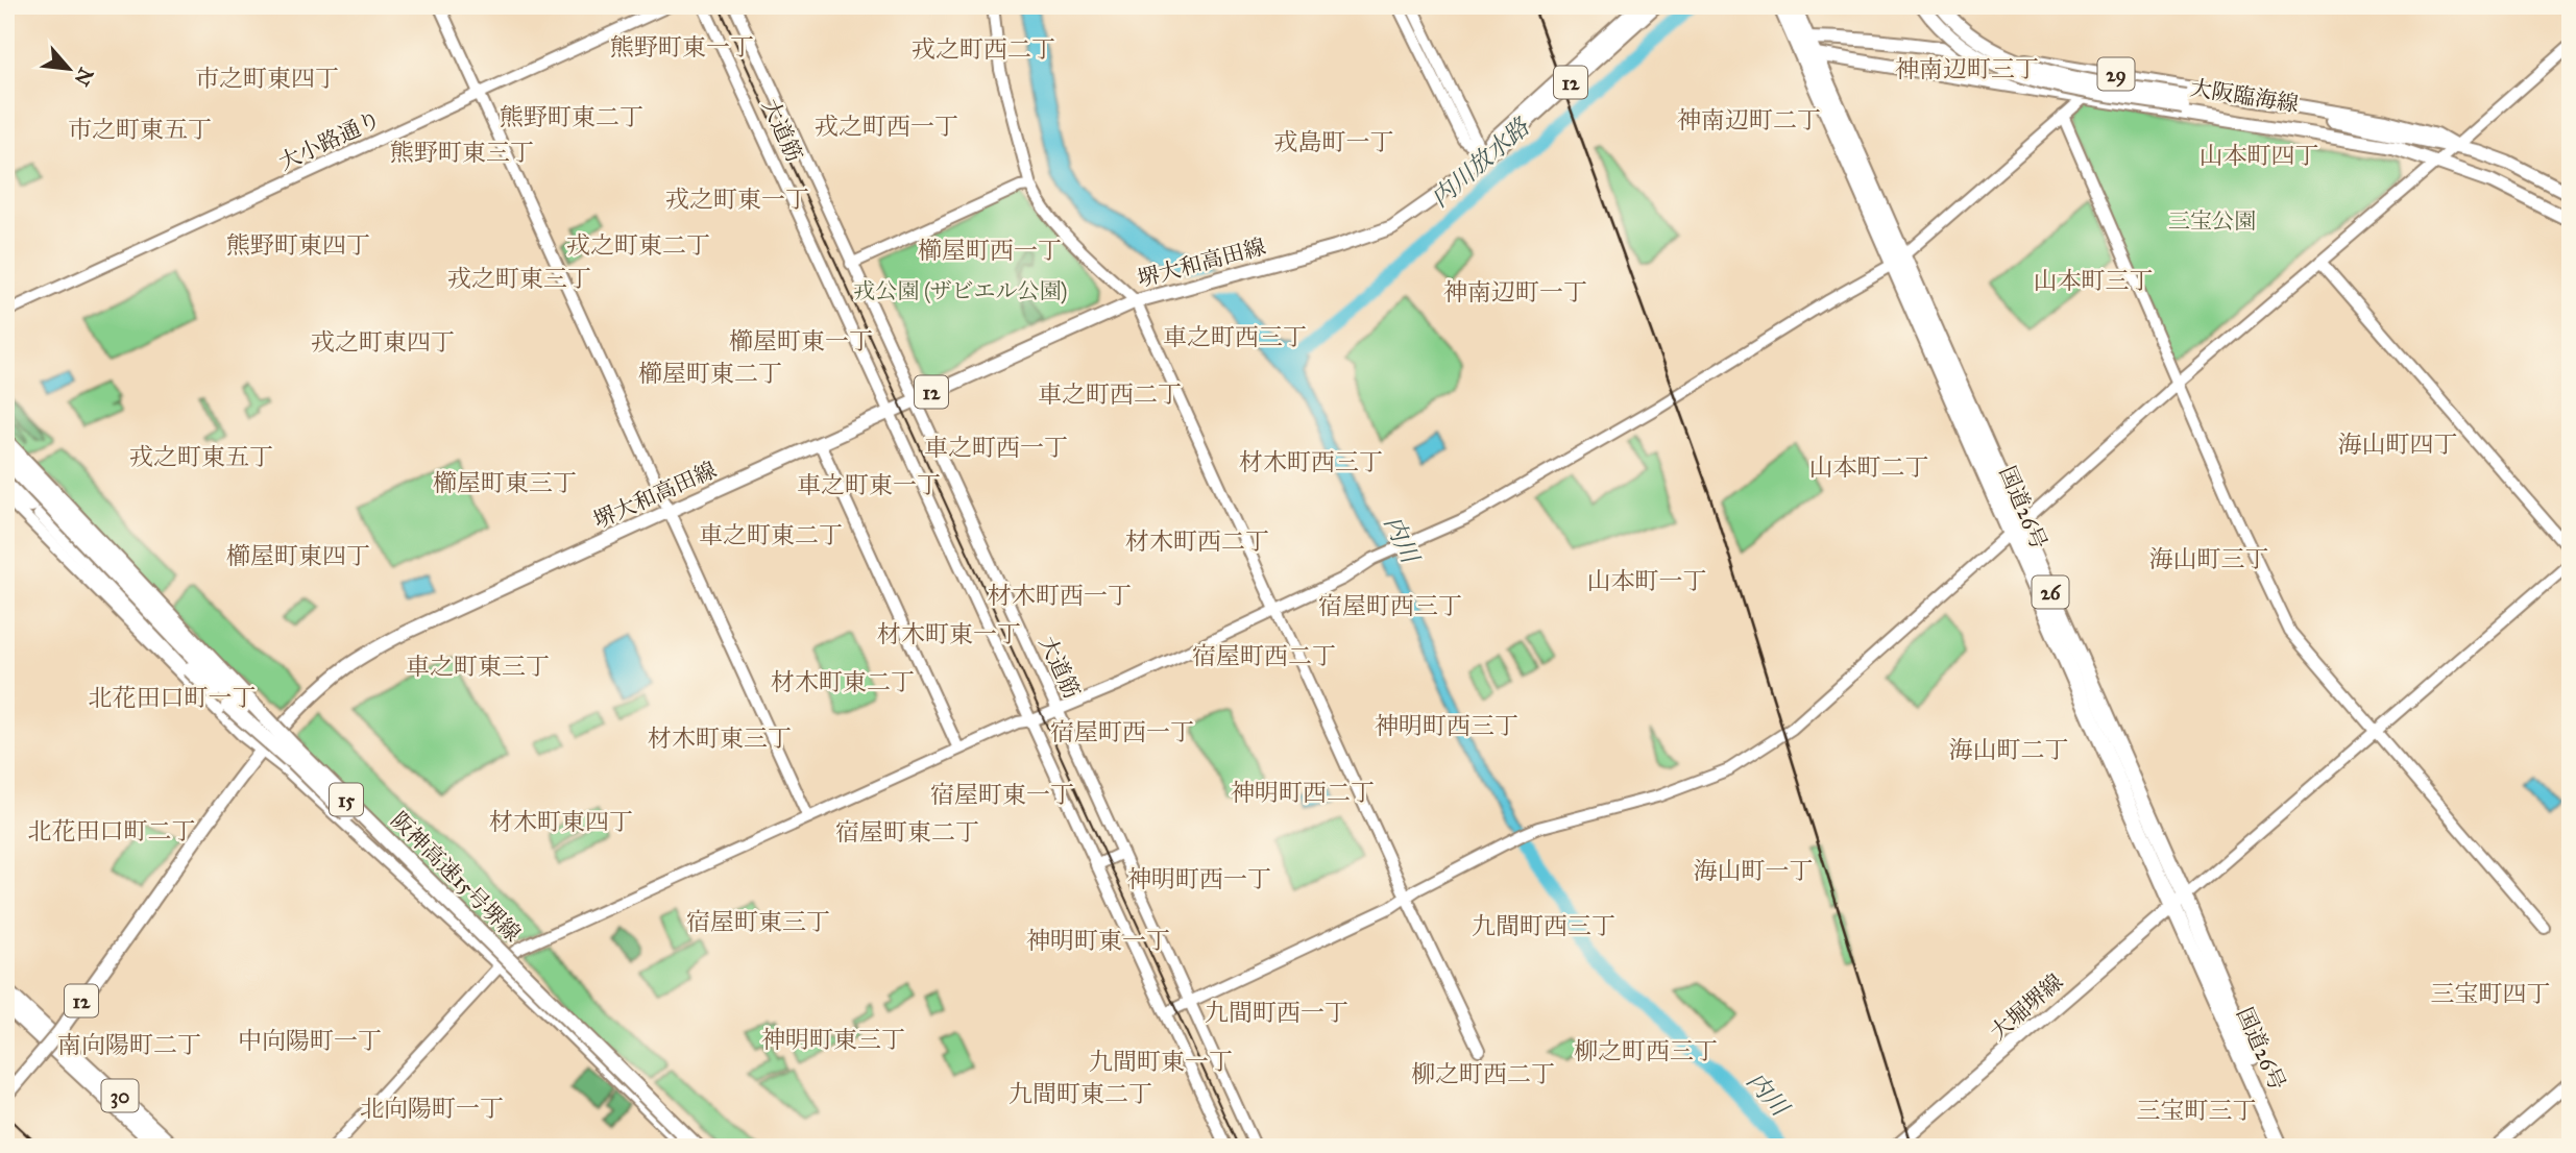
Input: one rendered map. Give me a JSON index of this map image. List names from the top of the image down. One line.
{"streets":{"highway":["国道26号","26","15","阪神高速15号堺線"],"main road":["29","12","大阪臨海線","堺大和高田線","大堀堺線","30"],"street":["大道筋","大小路通り"]},"crossings":[["29","大阪臨海線"],["29","国道26号"],["大道筋","堺大和高田線"],["国道26号","大堀堺線"]],"districts":["熊野町東一丁","戎之町西二丁","神南辺町三丁","市之町東四丁","熊野町東二丁","神南辺町二丁","戎之町西一丁","市之町東五丁","戎島町一丁","熊野町東三丁","山本町四丁","戎之町東一丁","熊野町東四丁","戎之町東二丁","櫛屋町西一丁","戎之町東三丁","山本町三丁","神南辺町一丁","車之町西三丁","櫛屋町東一丁","戎之町東四丁","櫛屋町東二丁","車之町西二丁","海山町四丁","車之町西一丁","戎之町東五丁","材木町西三丁","山本町二丁","櫛屋町東三丁","車之町東一丁","車之町東二丁","材木町西二丁","櫛屋町東四丁","海山町三丁","山本町一丁","材木町西一丁","宿屋町西三丁","材木町東一丁","宿屋町西二丁","車之町東三丁","材木町東二丁","北花田口町一丁","神明町西三丁","宿屋町西一丁","材木町東三丁","海山町二丁","神明町西二丁","宿屋町東一丁","材木町東四丁","北花田口町二丁","宿屋町東二丁","海山町一丁","神明町西一丁","宿屋町東三丁","九間町西三丁","神明町東一丁","三宝町四丁","九間町西一丁","神明町東三丁","中向陽町一丁","南向陽町二丁","柳之町西三丁","九間町東一丁","柳之町西二丁","九間町東二丁","北向陽町一丁","三宝町三丁"],"water":["内川放水路","内川"],"parks":["三宝公園","戎公園 (ザビエル公園)"],"north":"bottom right"}
